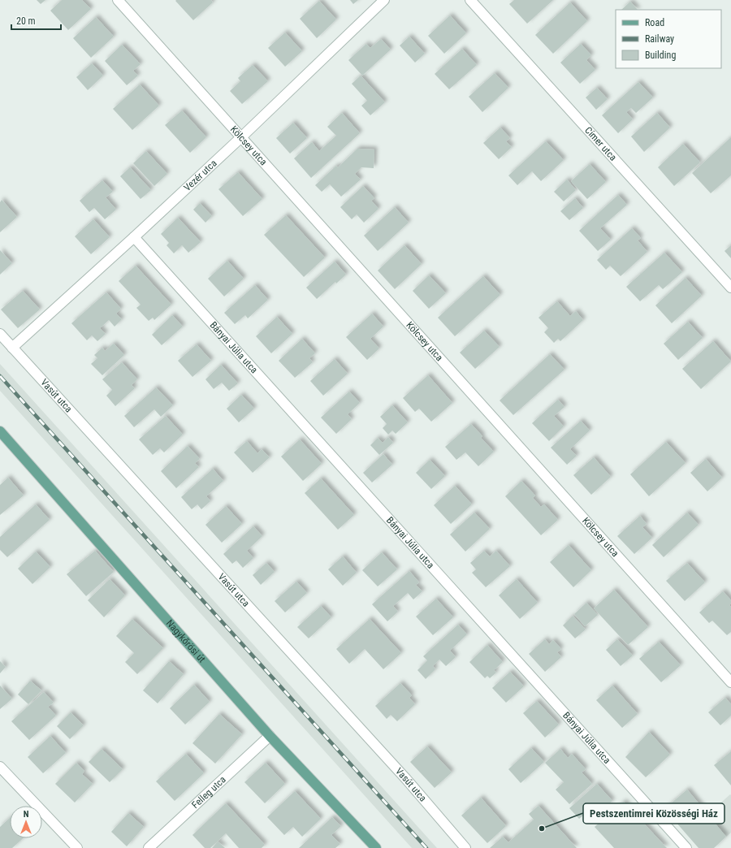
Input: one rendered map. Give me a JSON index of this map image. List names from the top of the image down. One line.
{"streets":{"main road":["Nagykőrösi út"],"street":["Címer utca","Kölcsey utca","Vezér utca","Bányai Júlia utca","Vasút utca","Felleg utca"]},"crossings":[["Kölcsey utca","Vezér utca"],["Vezér utca","Bányai Júlia utca"],["Vezér utca","Vasút utca"],["Nagykőrösi út","Felleg utca"]],"places":["Pestszentimrei Közösségi Ház"],"legend":["Road","Railway","Building"],"scale_bar":"20 m","north":"top"}
